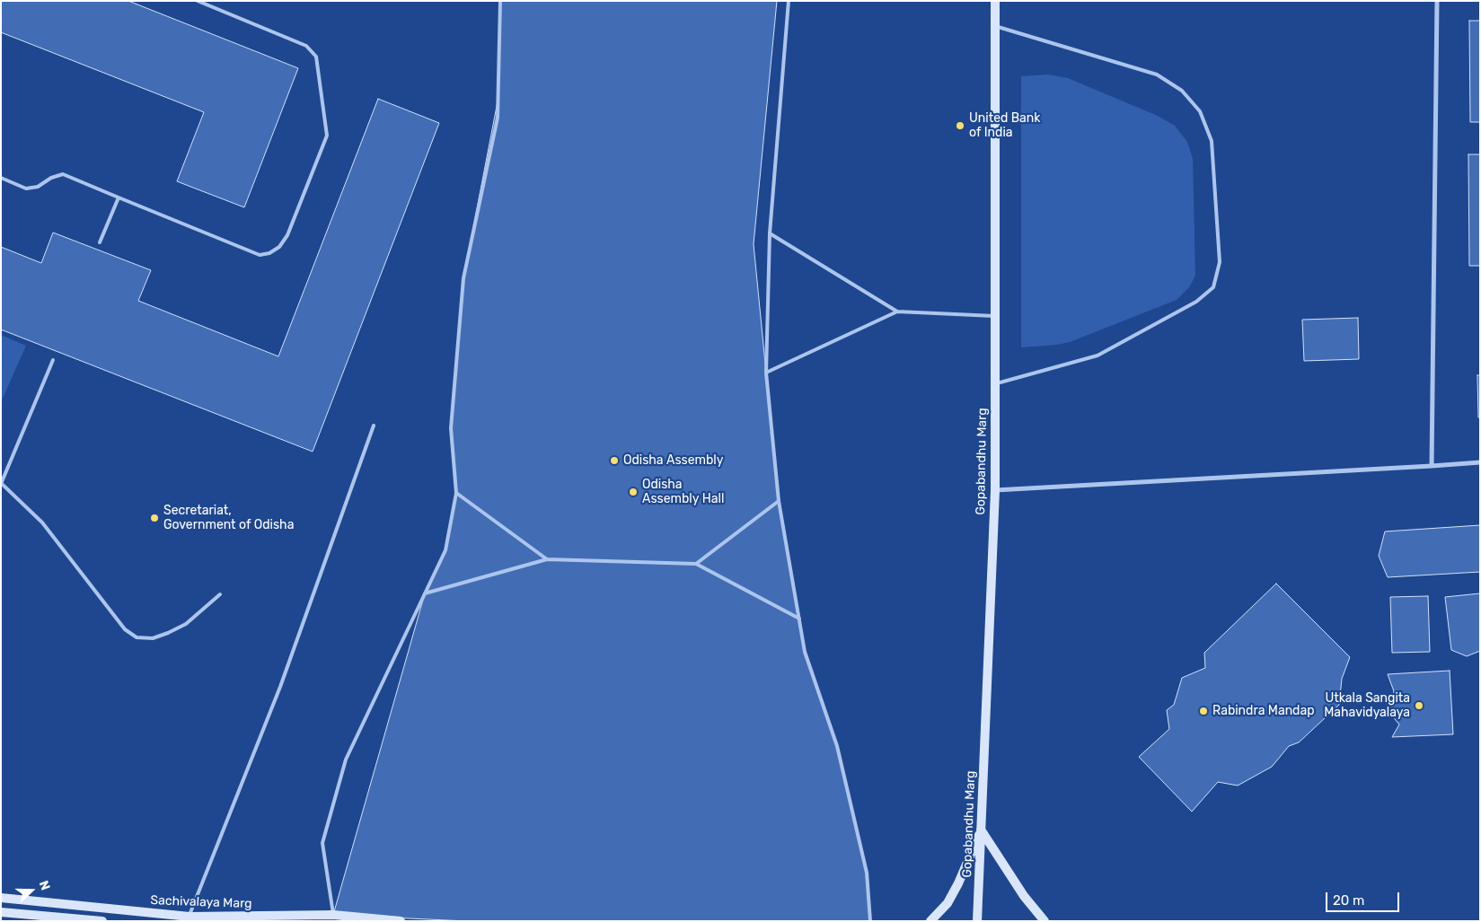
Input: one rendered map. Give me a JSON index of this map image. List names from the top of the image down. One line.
{"streets":{"main road":["Gopabandhu Marg","Sachivalaya Marg"]},"places":["United Bank of India","Odisha Assembly","Odisha Assembly Hall","Secretariat, Government of Odisha","Utkala Sangita Mahavidyalaya","Rabindra Mandap"],"scale_bar":"20 m","north":"right"}
